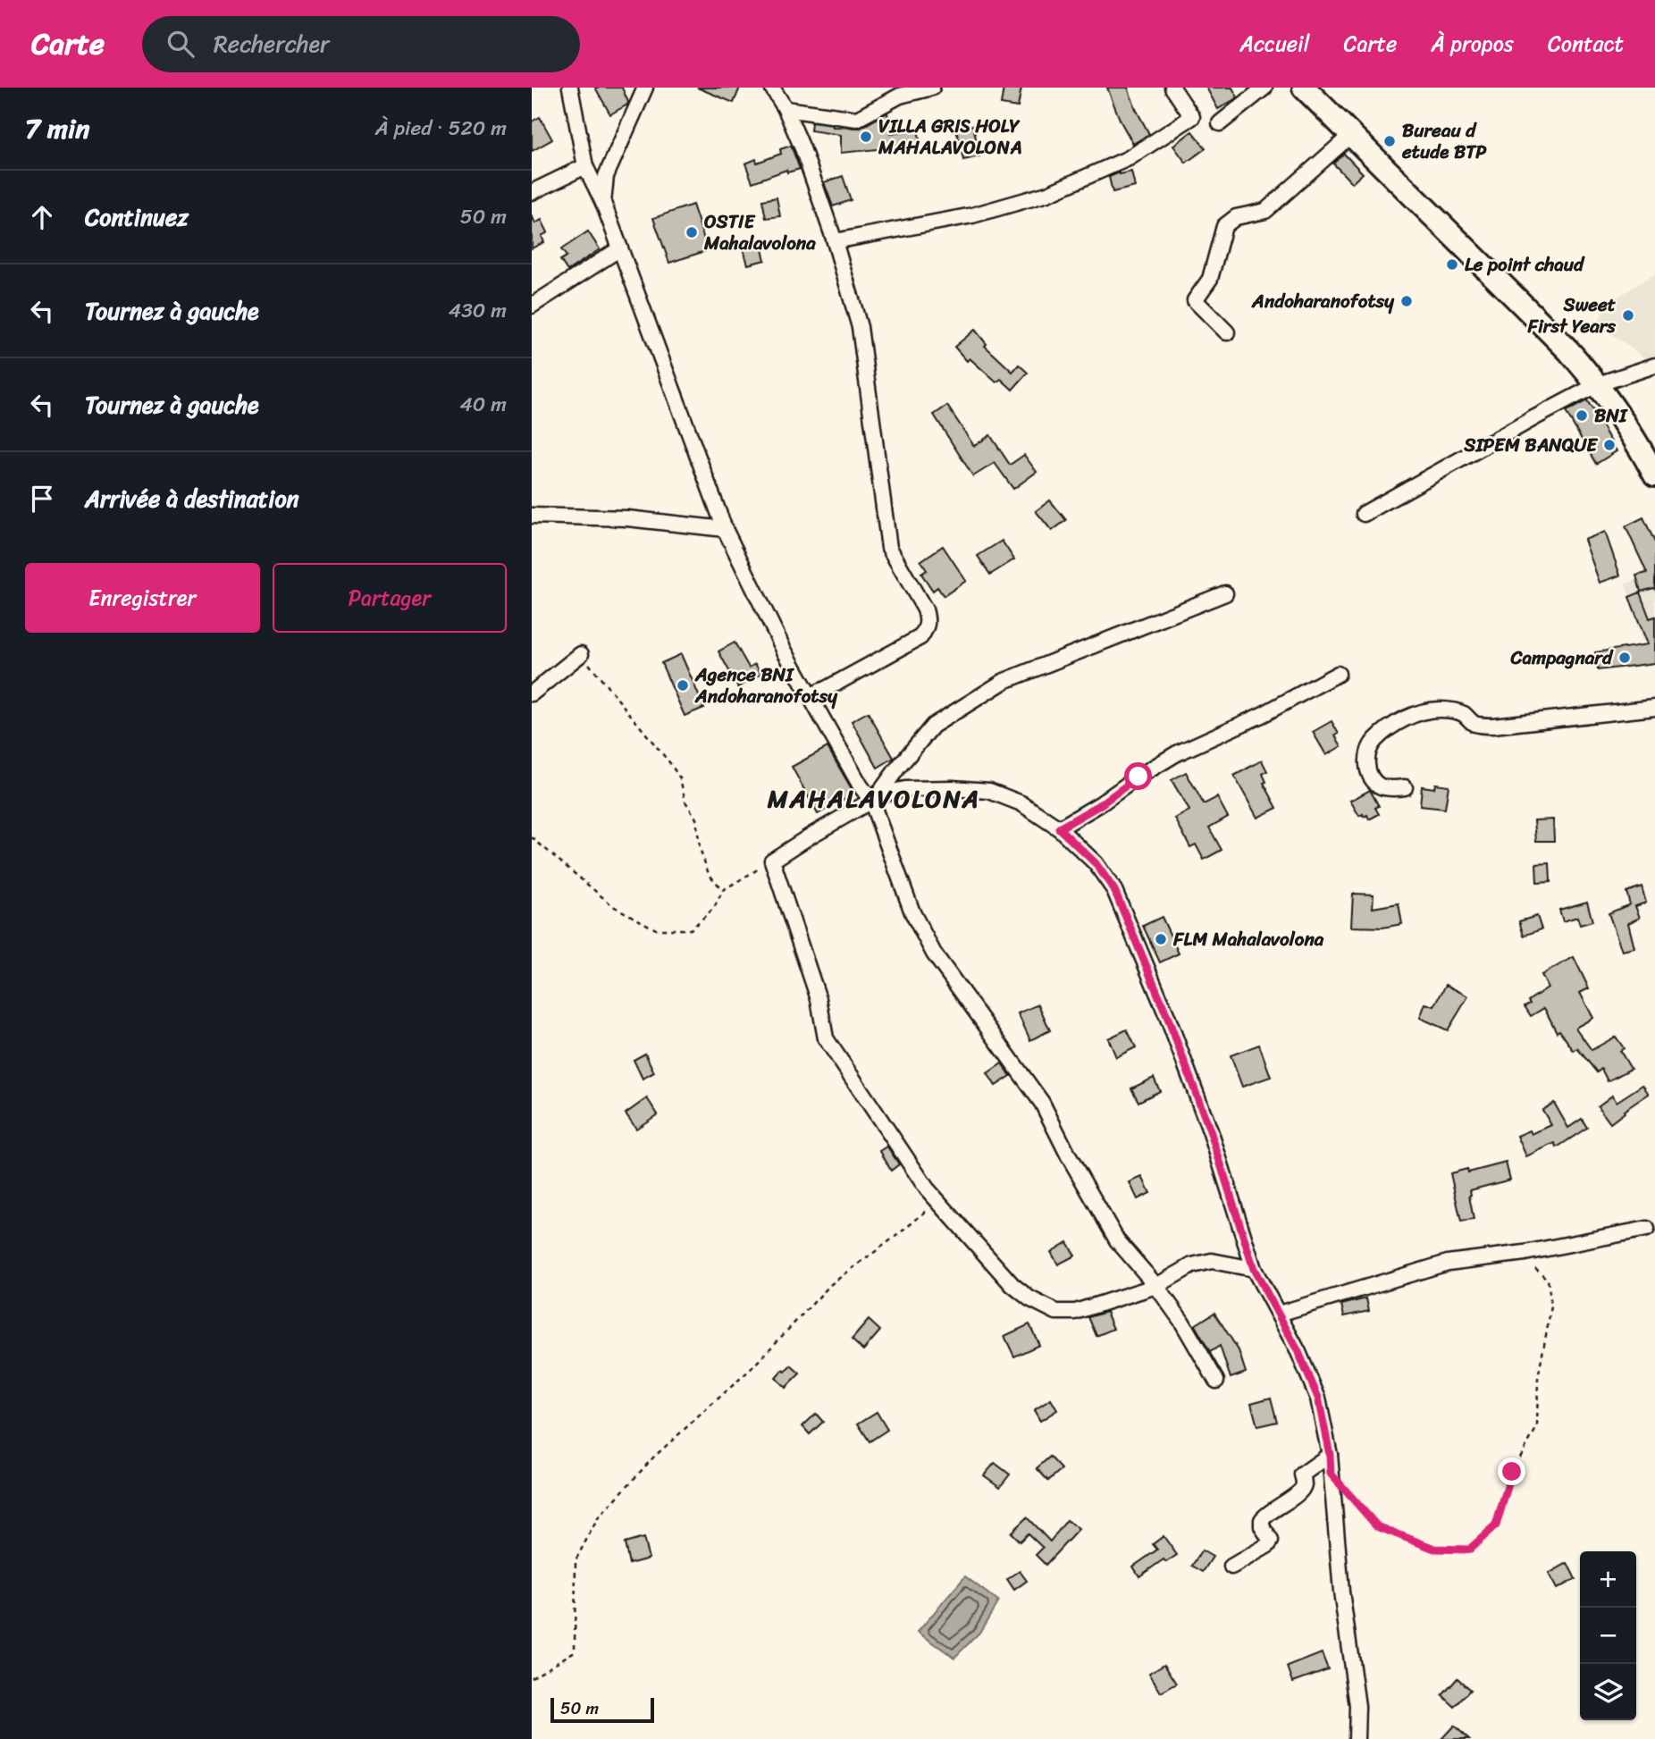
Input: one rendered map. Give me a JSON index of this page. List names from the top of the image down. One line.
{"districts":["MAHALAVOLONA"],"places":["VILLA GRIS HOLY MAHALAVOLONA","Bureau d etude BTP","OSTIE Mahalavolona","Le point chaud","Andoharanofotsy","Sweet First Years","BNI","SIPEM BANQUE","Campagnard","Agence BNI Andoharanofotsy","FLM Mahalavolona"],"scale_bar":"50 m","page":{"header":"Carte","search":"Rechercher","nav":["Accueil","Carte","À propos","Contact"],"heading":["7 min","À pied · 520 m"],"list":[["Continuez","50 m"],["Tournez à gauche","430 m"],["Tournez à gauche","40 m"],"Arrivée à destination"],"buttons":["Enregistrer","Partager"],"map_buttons":["+","−"],"scale":"50 m"}}
